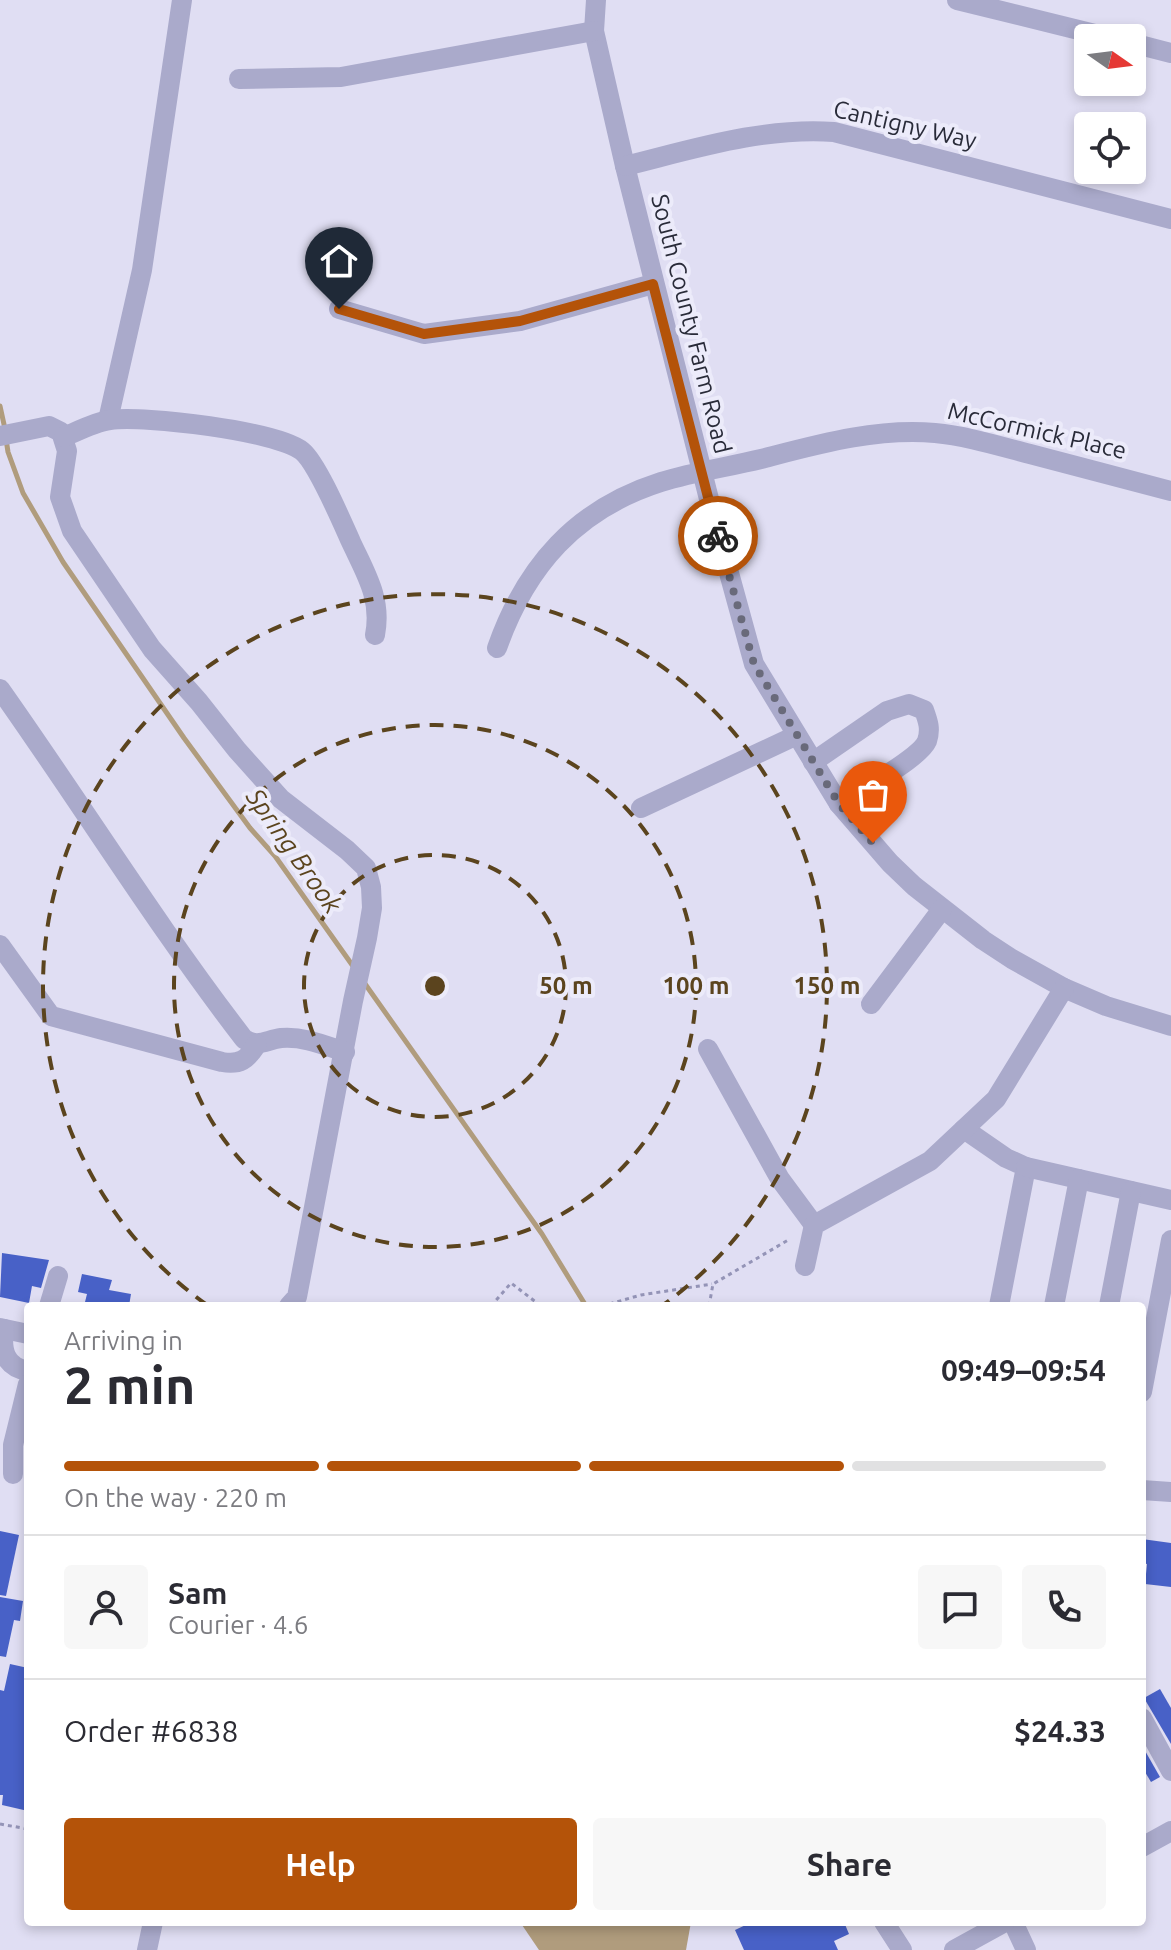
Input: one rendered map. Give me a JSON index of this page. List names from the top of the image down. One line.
{"streets":{"street":["Cantigny Way","South County Farm Road","McCormick Place"]},"crossings":[["Cantigny Way","South County Farm Road"],["South County Farm Road","McCormick Place"]],"water":["Spring Brook"],"north":"right","page":{"heading":["2 min","Arriving in","09:49–09:54"],"panel":["Sam","Courier · 4.6","Order #6838","$24.33"],"bar":"On the way · 220 m","buttons":["Help","Share"]},"rings":["50 m","100 m","150 m"]}
